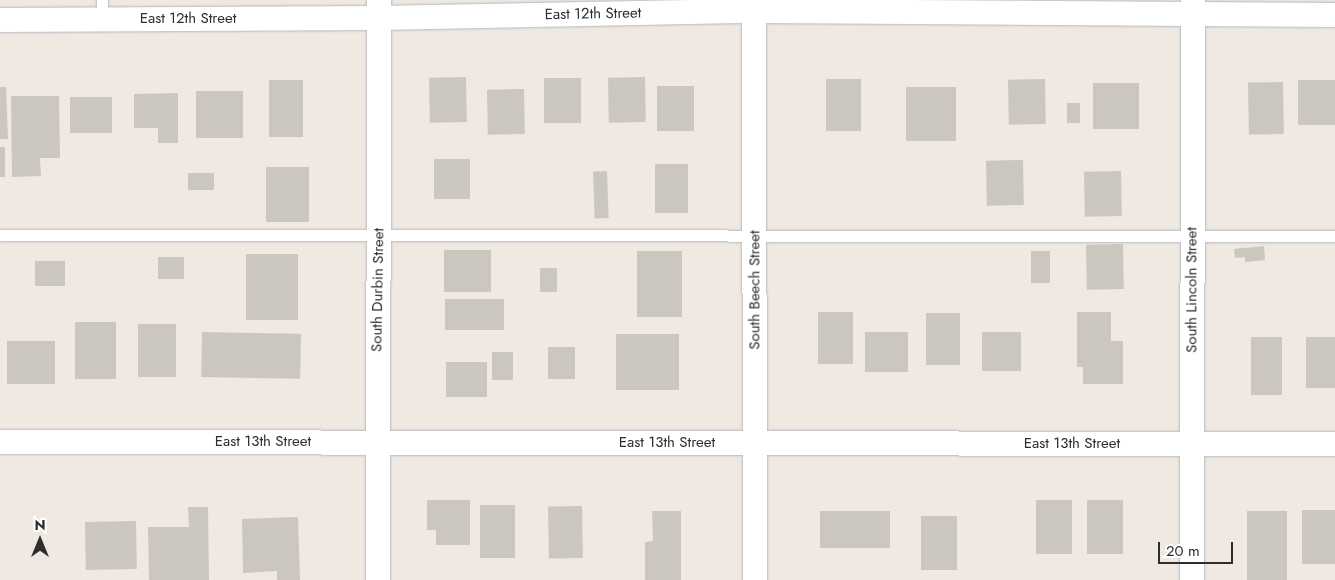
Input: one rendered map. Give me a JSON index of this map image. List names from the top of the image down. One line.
{"streets":{"street":["East 12th Street","South Durbin Street","South Beech Street","South Lincoln Street","East 13th Street"]},"crossings":[["East 12th Street","South Durbin Street"],["East 12th Street","South Beech Street"],["East 12th Street","South Lincoln Street"],["South Durbin Street","East 13th Street"],["South Beech Street","East 13th Street"],["South Lincoln Street","East 13th Street"]],"scale_bar":"20 m","north":"top"}
